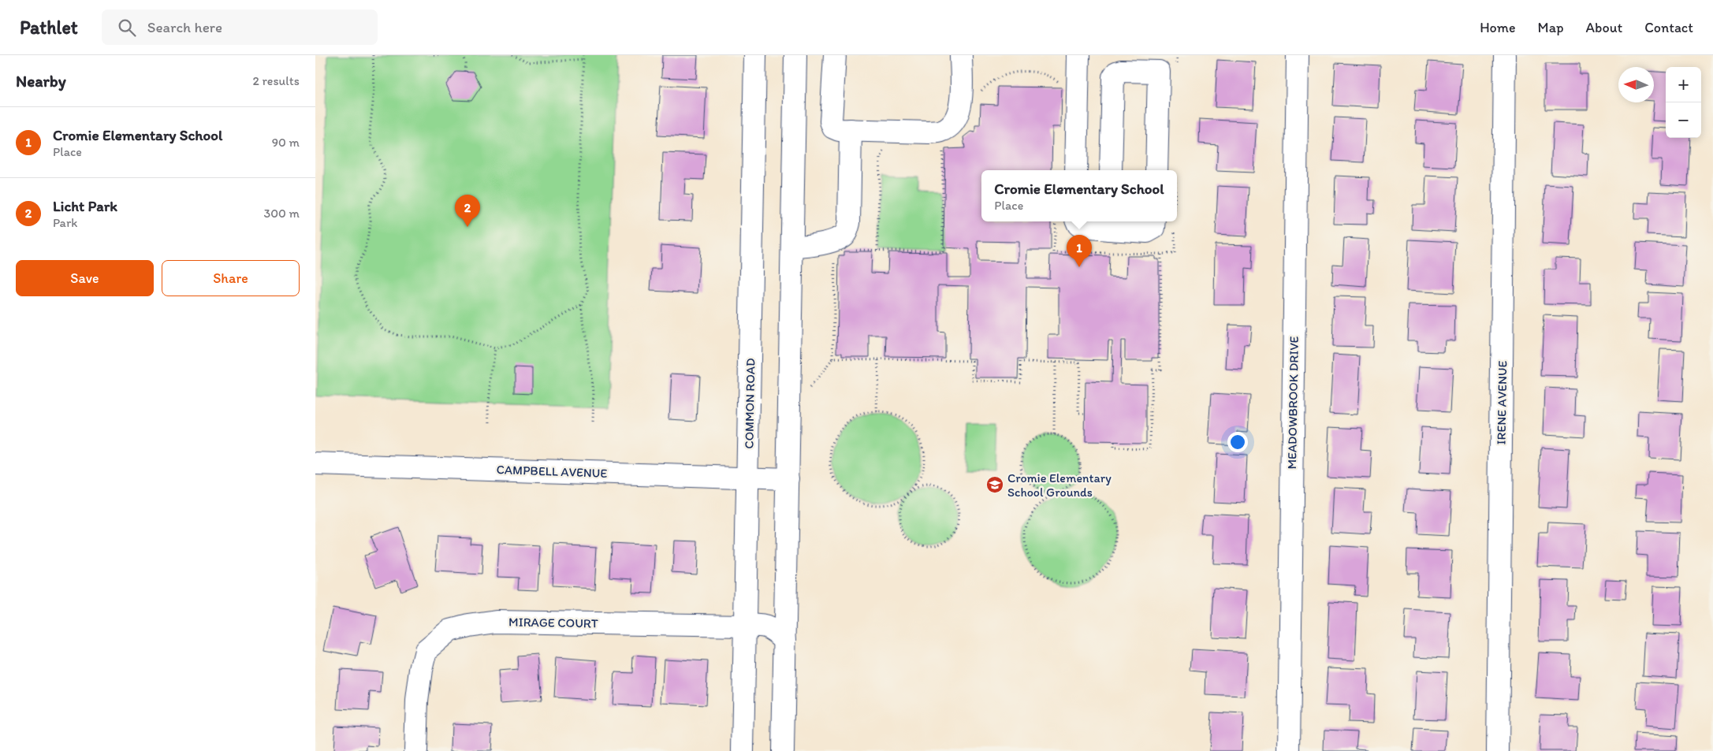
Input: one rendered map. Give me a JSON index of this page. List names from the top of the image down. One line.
{"streets":{"street":["MEADOWBROOK DRIVE","IRENE AVENUE","COMMON ROAD","CAMPBELL AVENUE","MIRAGE COURT"]},"crossings":[["COMMON ROAD","CAMPBELL AVENUE"],["COMMON ROAD","MIRAGE COURT"]],"places":{"school or university":["Cromie Elementary School Grounds"]},"north":"left","page":{"header":"Pathlet","search":"Search here","nav":["Home","Map","About","Contact"],"heading":["Nearby","2 results"],"map_buttons":["+","−"],"list":[{"mark":"1","name":"Cromie Elementary School","note":"Place","value":"90 m"},{"mark":"2","name":"Licht Park","note":"Park","value":"300 m"}],"popup":["Cromie Elementary School","Place"],"pins":["2","1"],"buttons":["Save","Share"]}}
